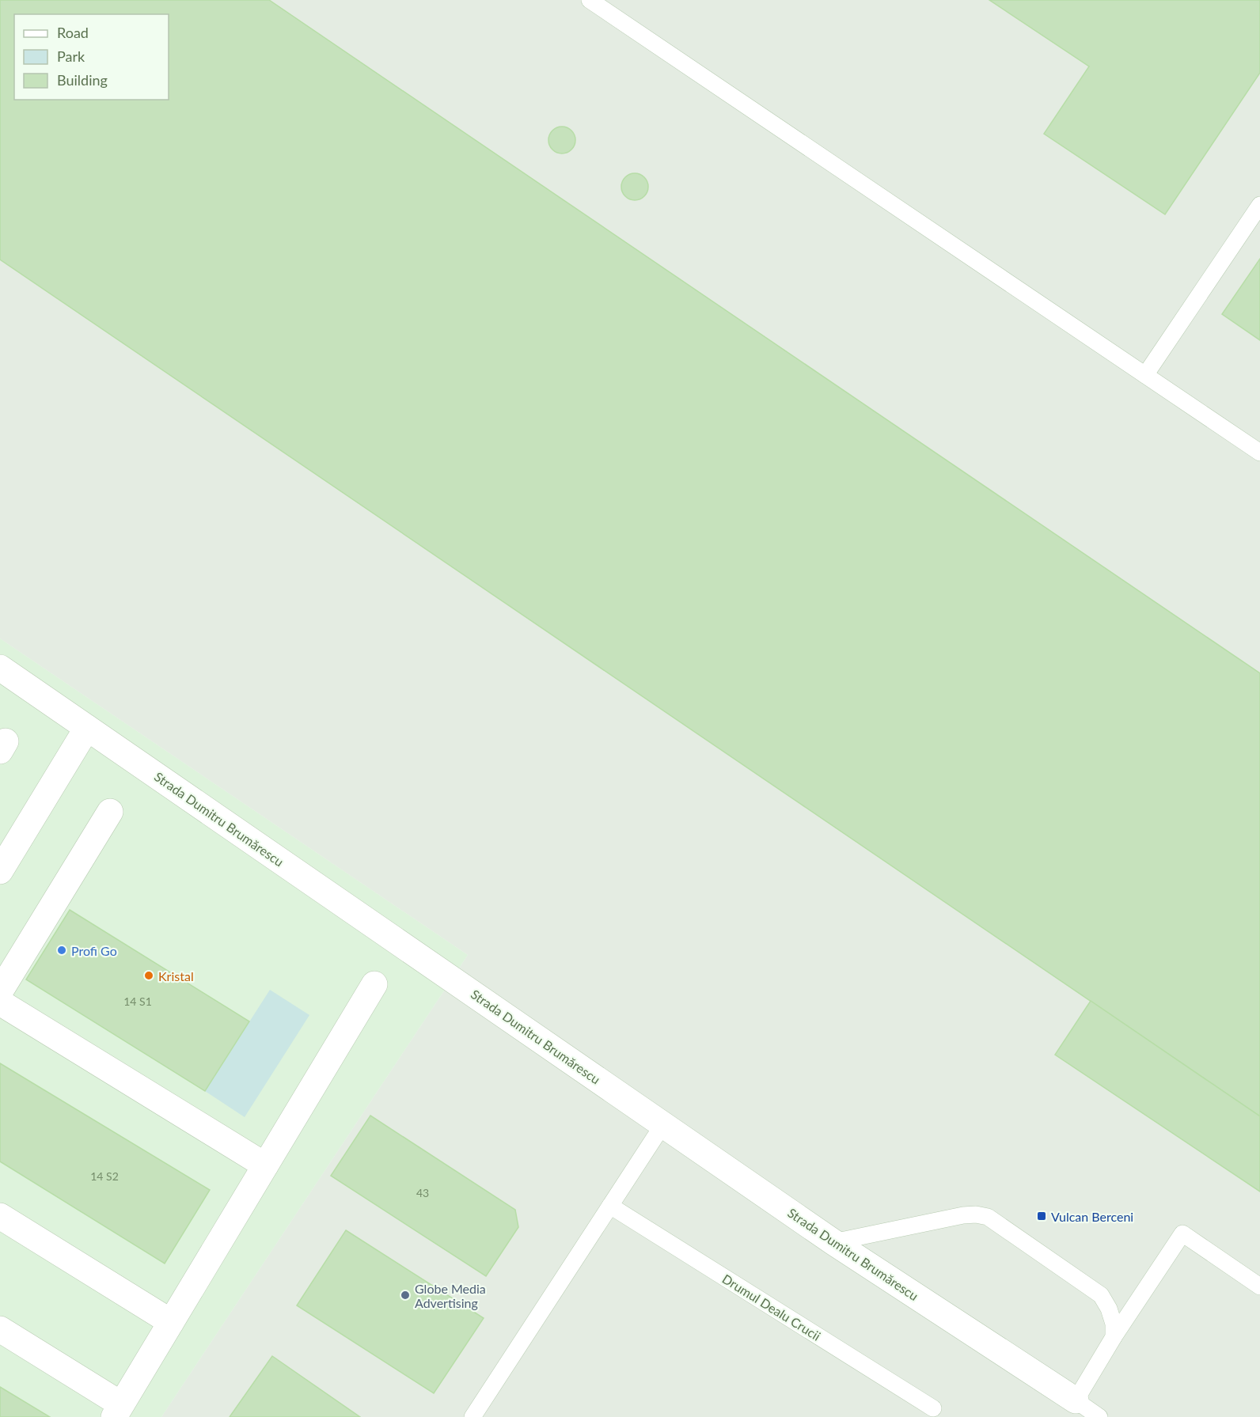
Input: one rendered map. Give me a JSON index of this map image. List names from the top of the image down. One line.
{"streets":{"street":["Strada Dumitru Brumărescu"],"lane":["Drumul Dealu Crucii"]},"places":{"other":["Profi Go","Kristal","Globe Media Advertising"],"transit":["Vulcan Berceni"]},"house_numbers":["14 S1","14 S2","43"],"legend":["Road","Park","Building"]}
